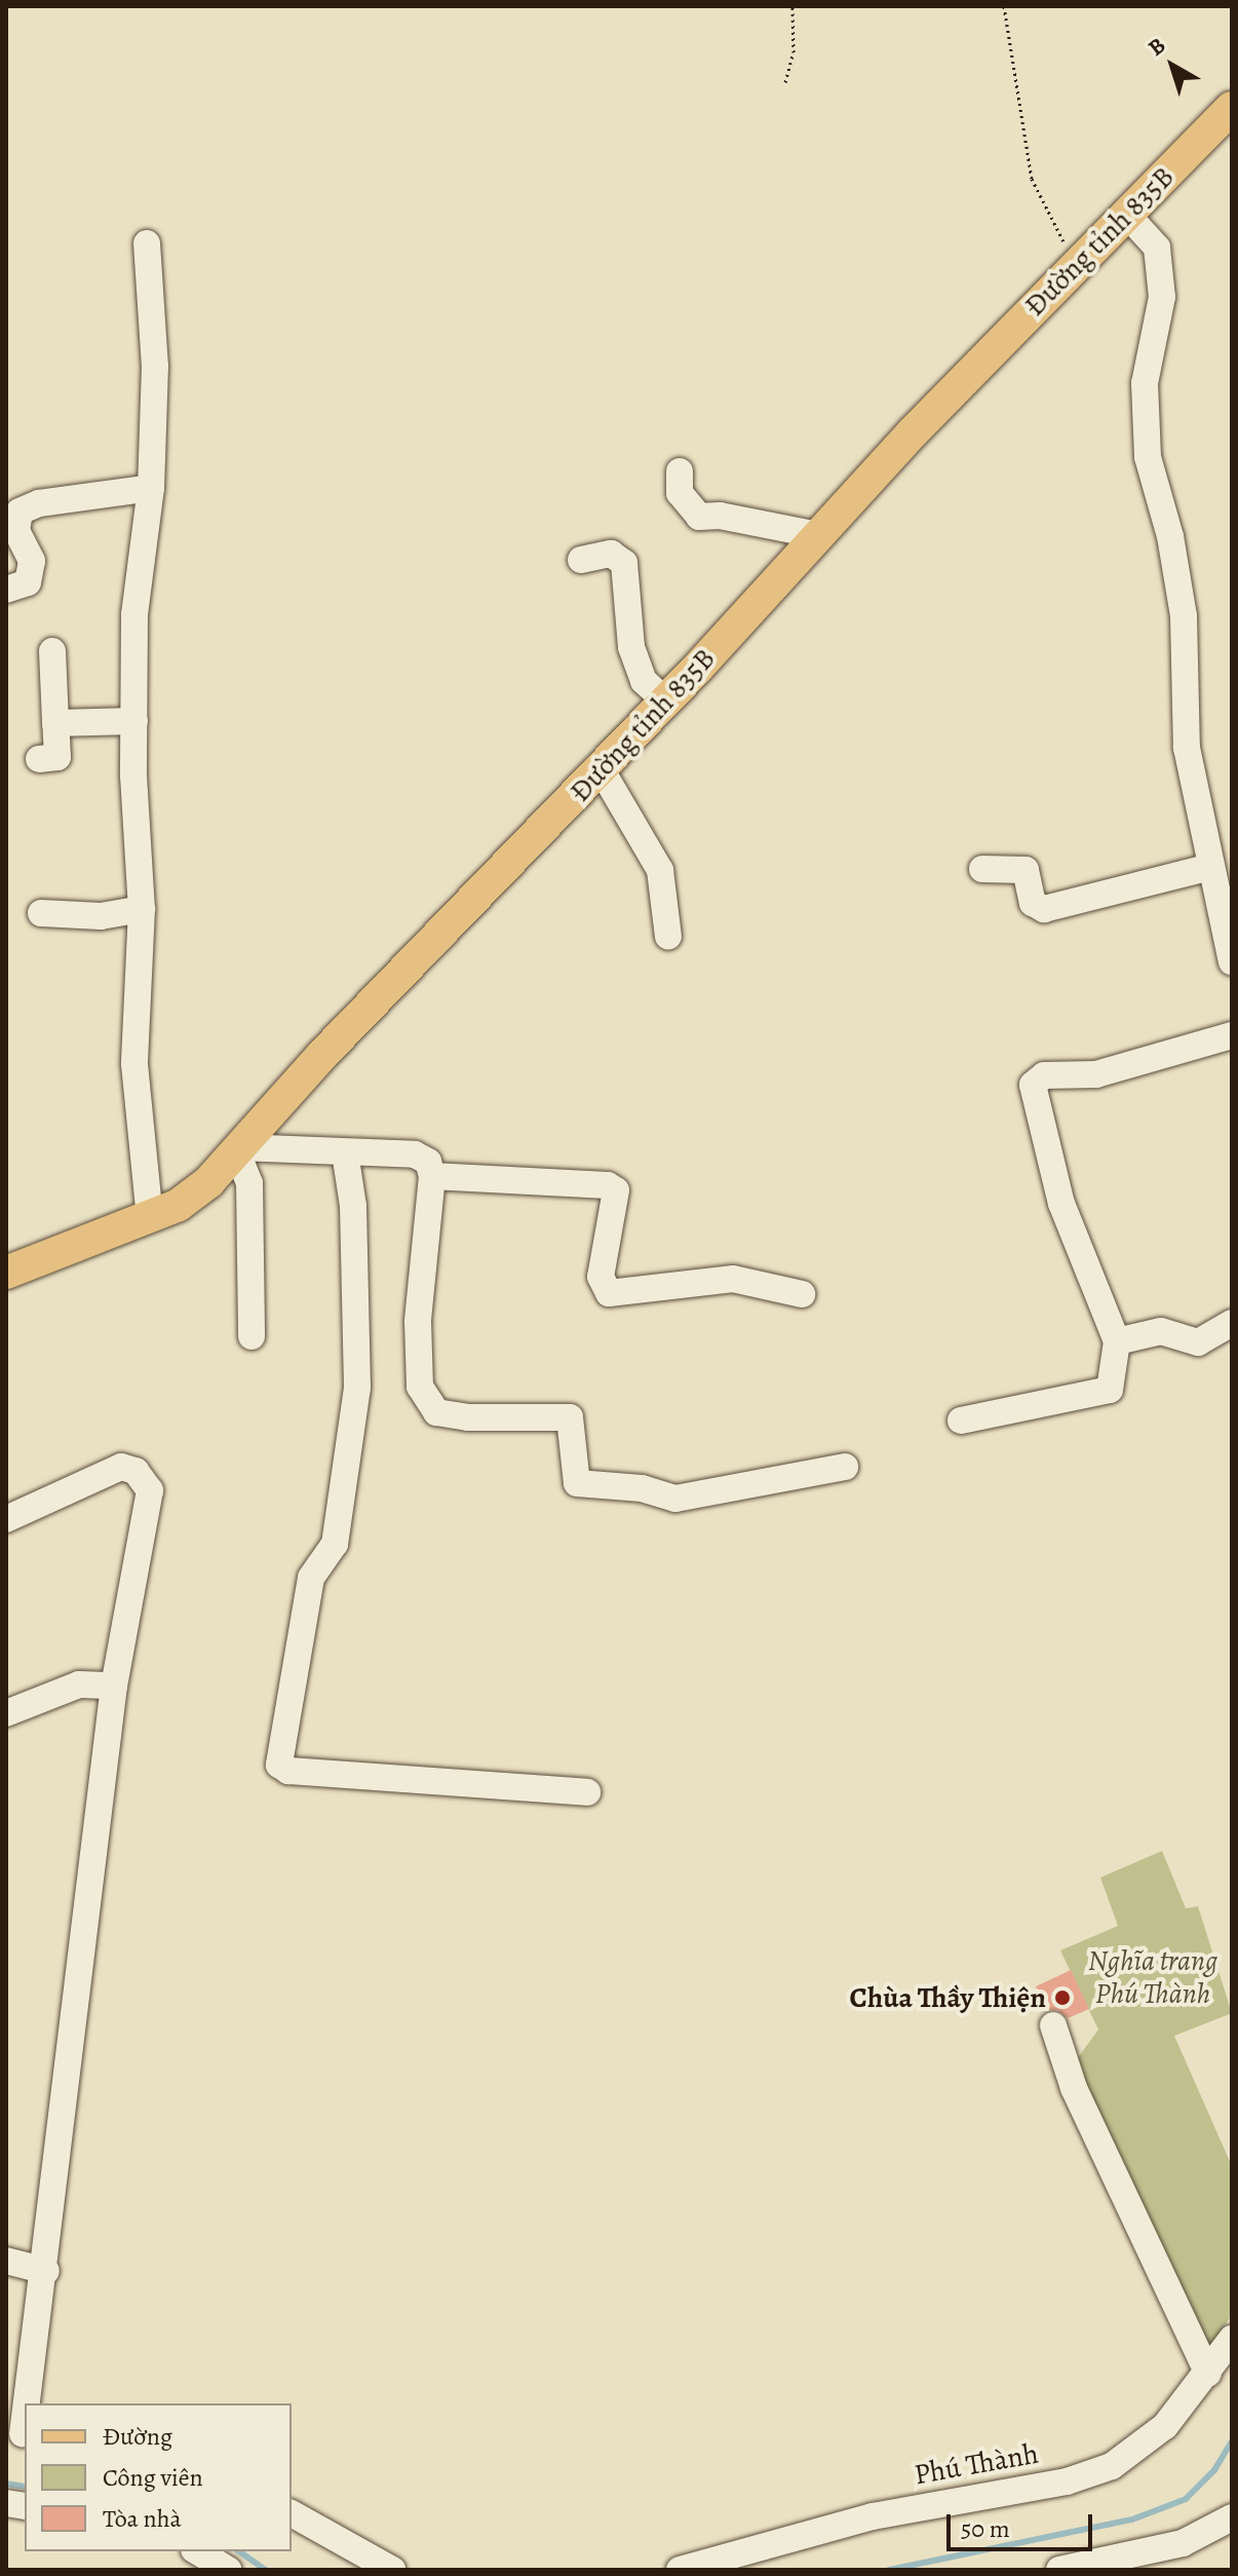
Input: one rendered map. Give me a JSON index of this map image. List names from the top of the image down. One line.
{"streets":{"main road":["Đường tỉnh 835B"],"street":["Phú Thành"]},"parks":["Nghĩa trang Phú Thành"],"places":["Chùa Thầy Thiện"],"legend":["Đường","Công viên","Tòa nhà"],"scale_bar":"50 m","north":"top left"}
